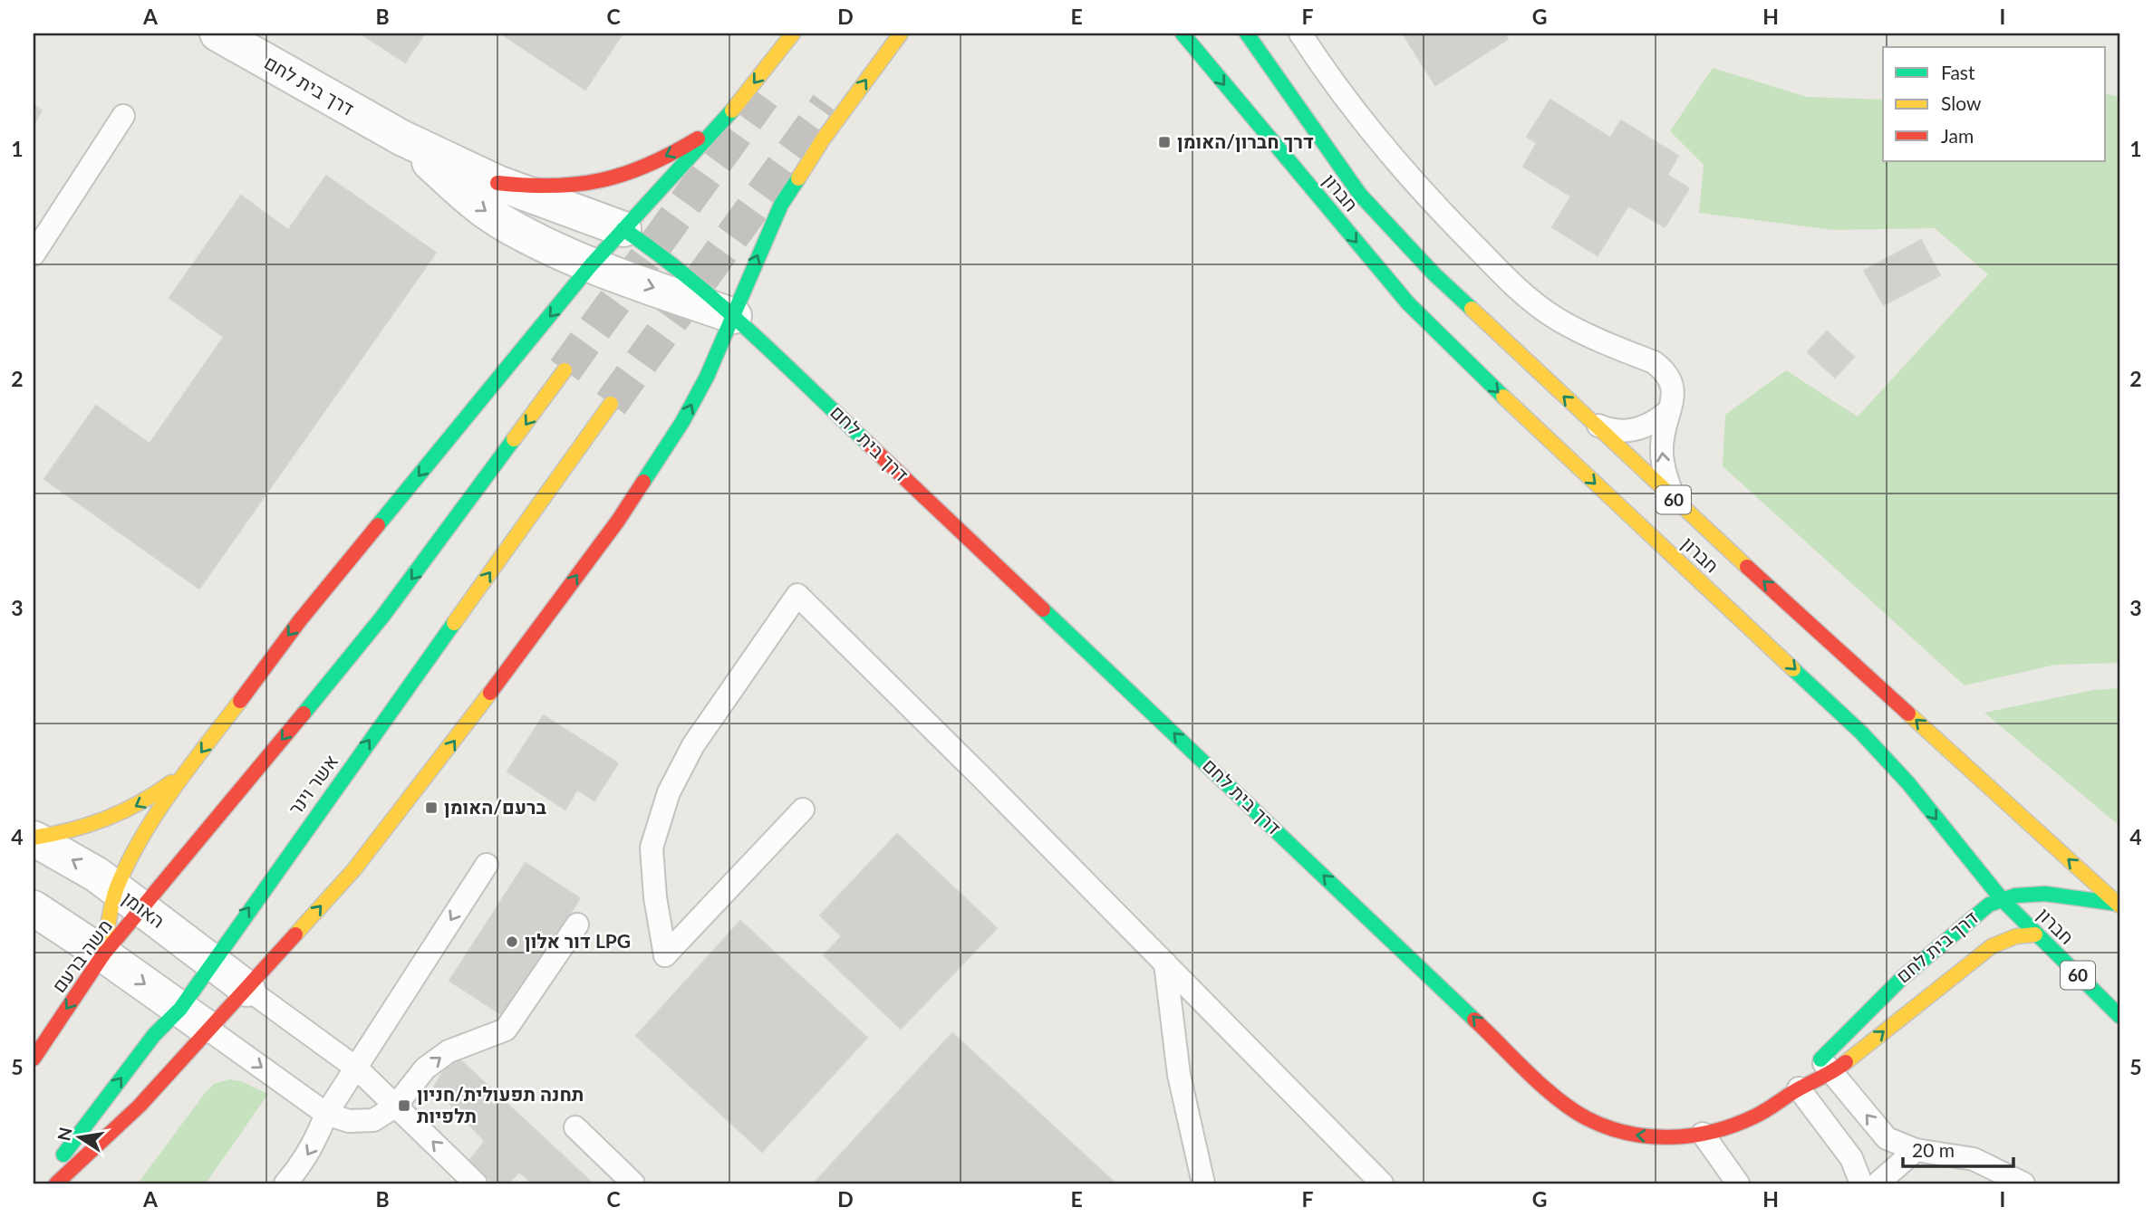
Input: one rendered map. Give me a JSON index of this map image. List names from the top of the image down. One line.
{"streets":{"main road":["דרך בית לחם","חברון","60","אשר וינר","משה ברעם"],"street":["האומן"]},"crossings":[["דרך בית לחם","חברון"],["אשר וינר","האומן"],["האומן","משה ברעם"]],"places":{"transit":["דרך חברון/האומן","ברעם/האומן","תחנה תפעולית/חניון תלפיות"],"other":["דור אלון LPG"]},"legend":["Fast","Slow","Jam"],"scale_bar":"20 m","north":"left","grid":{"columns":["A","B","C","D","E","F","G","H","I"],"rows":["1","2","3","4","5"]}}
